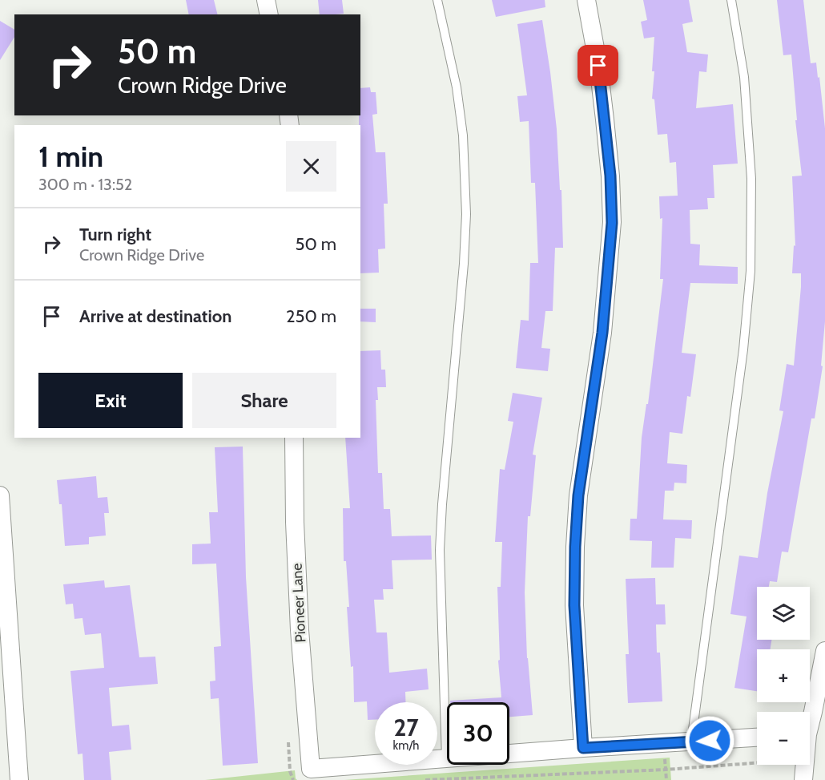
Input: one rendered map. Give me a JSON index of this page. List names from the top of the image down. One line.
{"streets":{"street":["Pioneer Lane"]},"page":{"turn":["50 m","Crown Ridge Drive"],"heading":["1 min","300 m · 13:52"],"list":[{"name":"Turn right","note":"Crown Ridge Drive","value":"50 m"},{"name":"Arrive at destination","value":"250 m"}],"buttons":["Exit","Share"],"map_buttons":["+","−"],"speed":"27 km/h","limit":"30"}}
